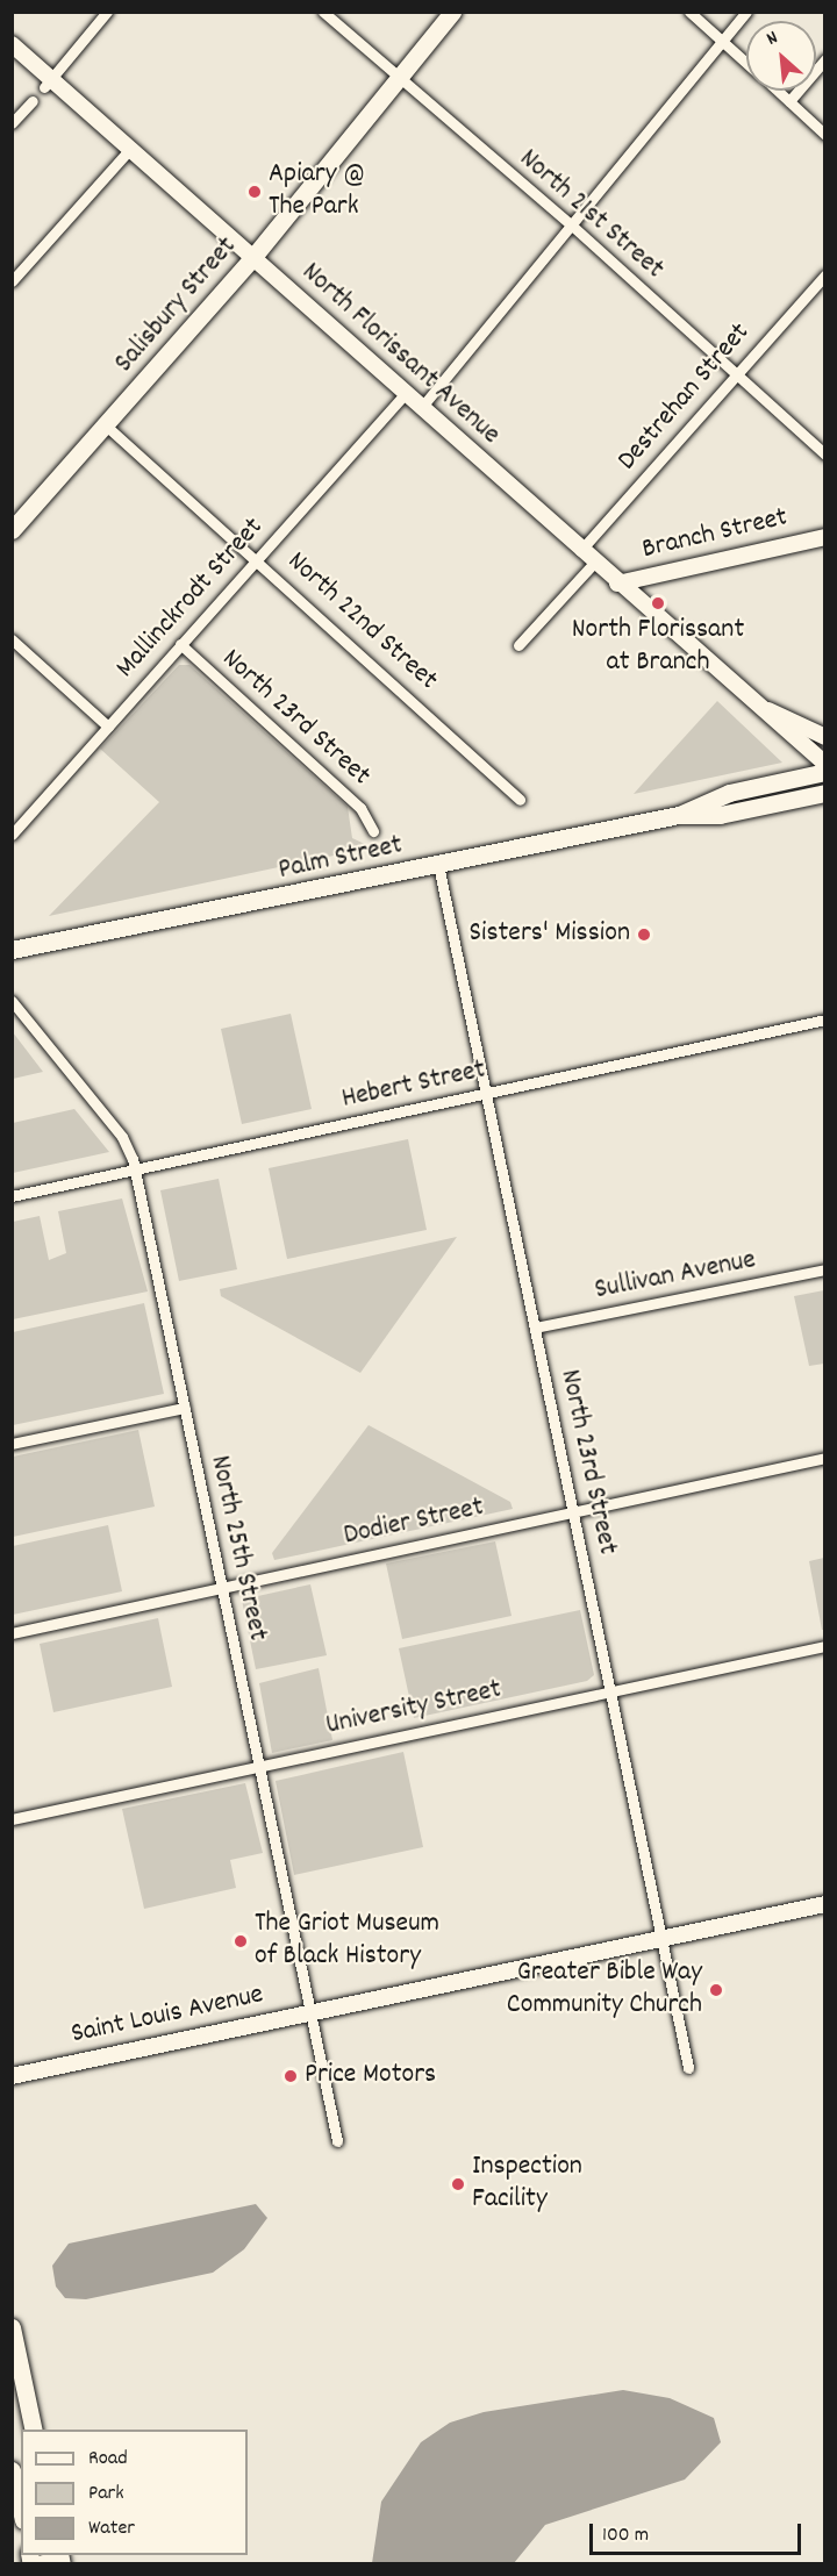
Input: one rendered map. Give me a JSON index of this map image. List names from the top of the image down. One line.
{"streets":{"main road":["Salisbury Street","North Florissant Avenue","Branch Street","Palm Street","Saint Louis Avenue"],"street":["North 21st Street","Destrehan Street","Mallinckrodt Street","North 22nd Street","North 23rd Street","Hebert Street","Sullivan Avenue","Dodier Street","North 25th Street","University Street"]},"crossings":[["North 21st Street","Salisbury Street"],["North 21st Street","Destrehan Street"],["Salisbury Street","North Florissant Avenue"],["Salisbury Street","North 22nd Street"],["North Florissant Avenue","Destrehan Street"],["North Florissant Avenue","Branch Street"],["North Florissant Avenue","Mallinckrodt Street"],["Mallinckrodt Street","North 22nd Street"],["Mallinckrodt Street","North 23rd Street"],["North 23rd Street","Palm Street"],["North 23rd Street","Hebert Street"],["North 23rd Street","Sullivan Avenue"],["North 23rd Street","Dodier Street"],["North 23rd Street","University Street"],["North 23rd Street","Saint Louis Avenue"],["Hebert Street","North 25th Street"],["Dodier Street","North 25th Street"],["North 25th Street","University Street"],["North 25th Street","Saint Louis Avenue"]],"places":["Apiary @ The Park","North Florissant at Branch","Sisters' Mission","The Griot Museum of Black History","Greater Bible Way Community Church","Price Motors","Inspection Facility"],"legend":["Road","Park","Water"],"scale_bar":"100 m","north":"top left"}
